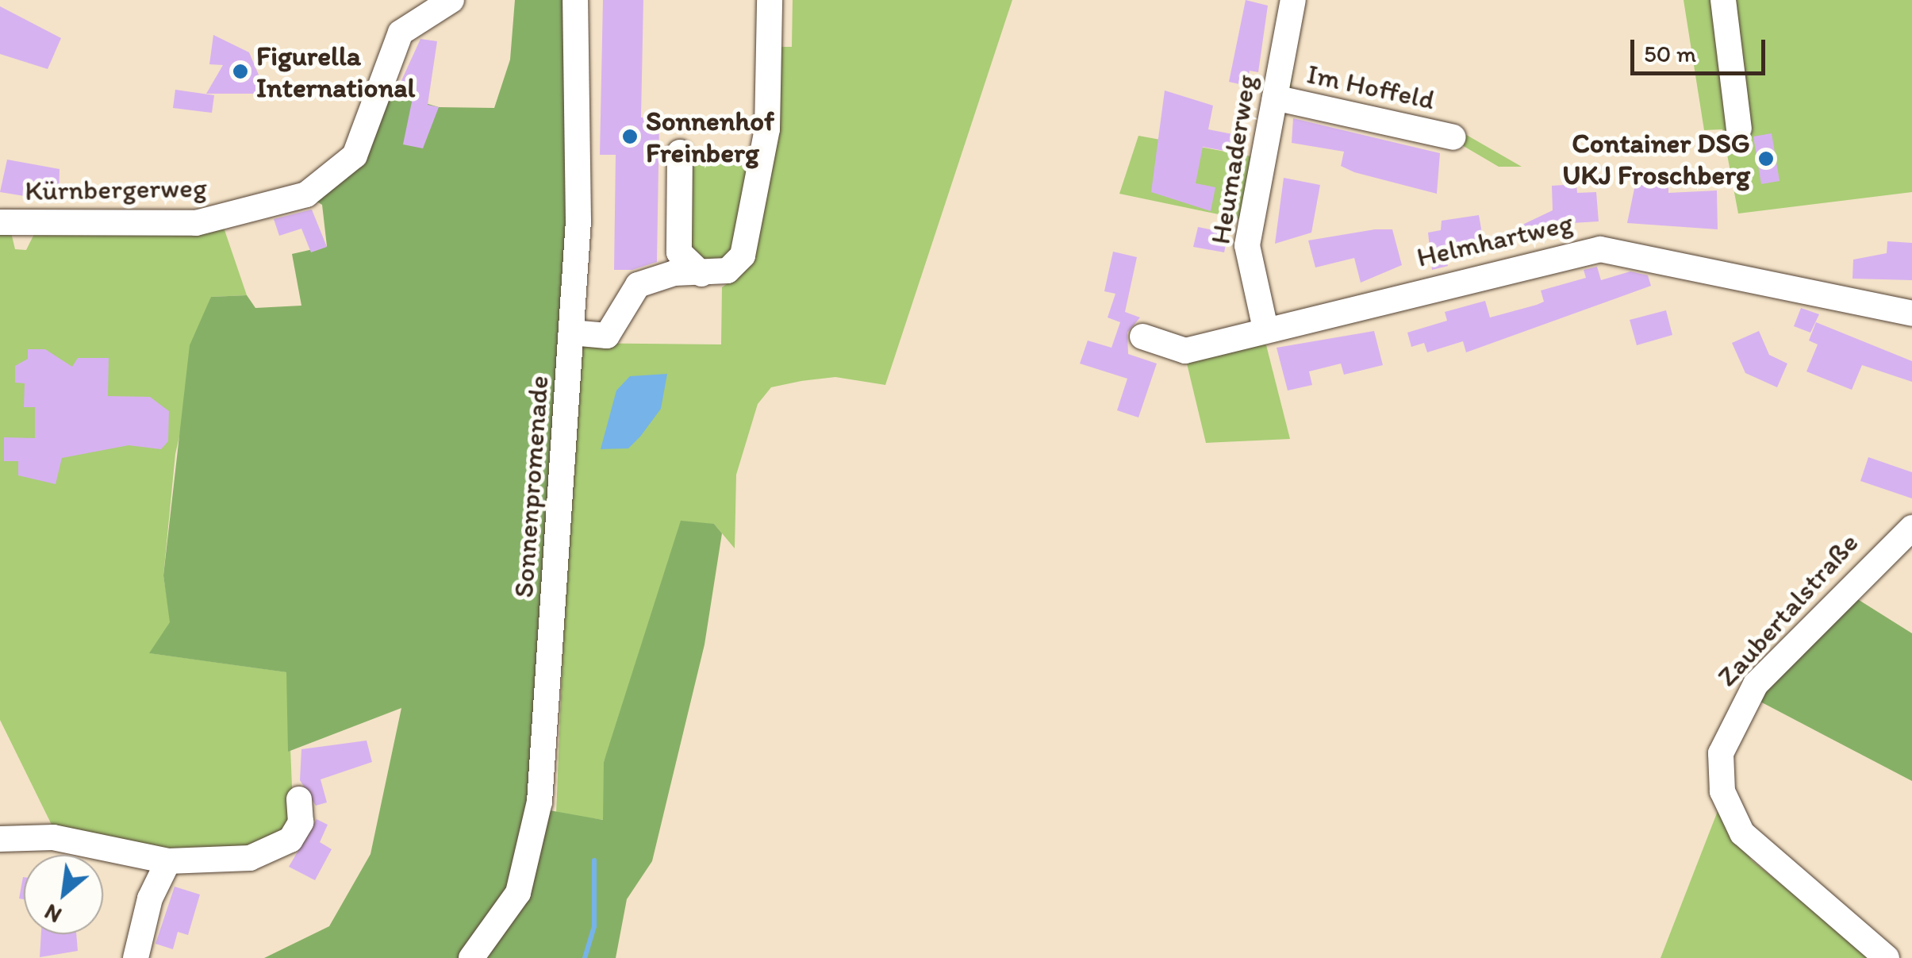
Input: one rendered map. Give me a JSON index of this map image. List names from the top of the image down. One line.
{"streets":{"street":["Im Hoffeld","Heumaderweg","Kürnbergerweg","Helmhartweg","Sonnenpromenade","Zaubertalstraße"]},"crossings":[["Im Hoffeld","Heumaderweg"],["Heumaderweg","Helmhartweg"]],"places":["Figurella International","Sonnenhof Freinberg","Container DSG UKJ Froschberg"],"scale_bar":"50 m","north":"bottom left"}
